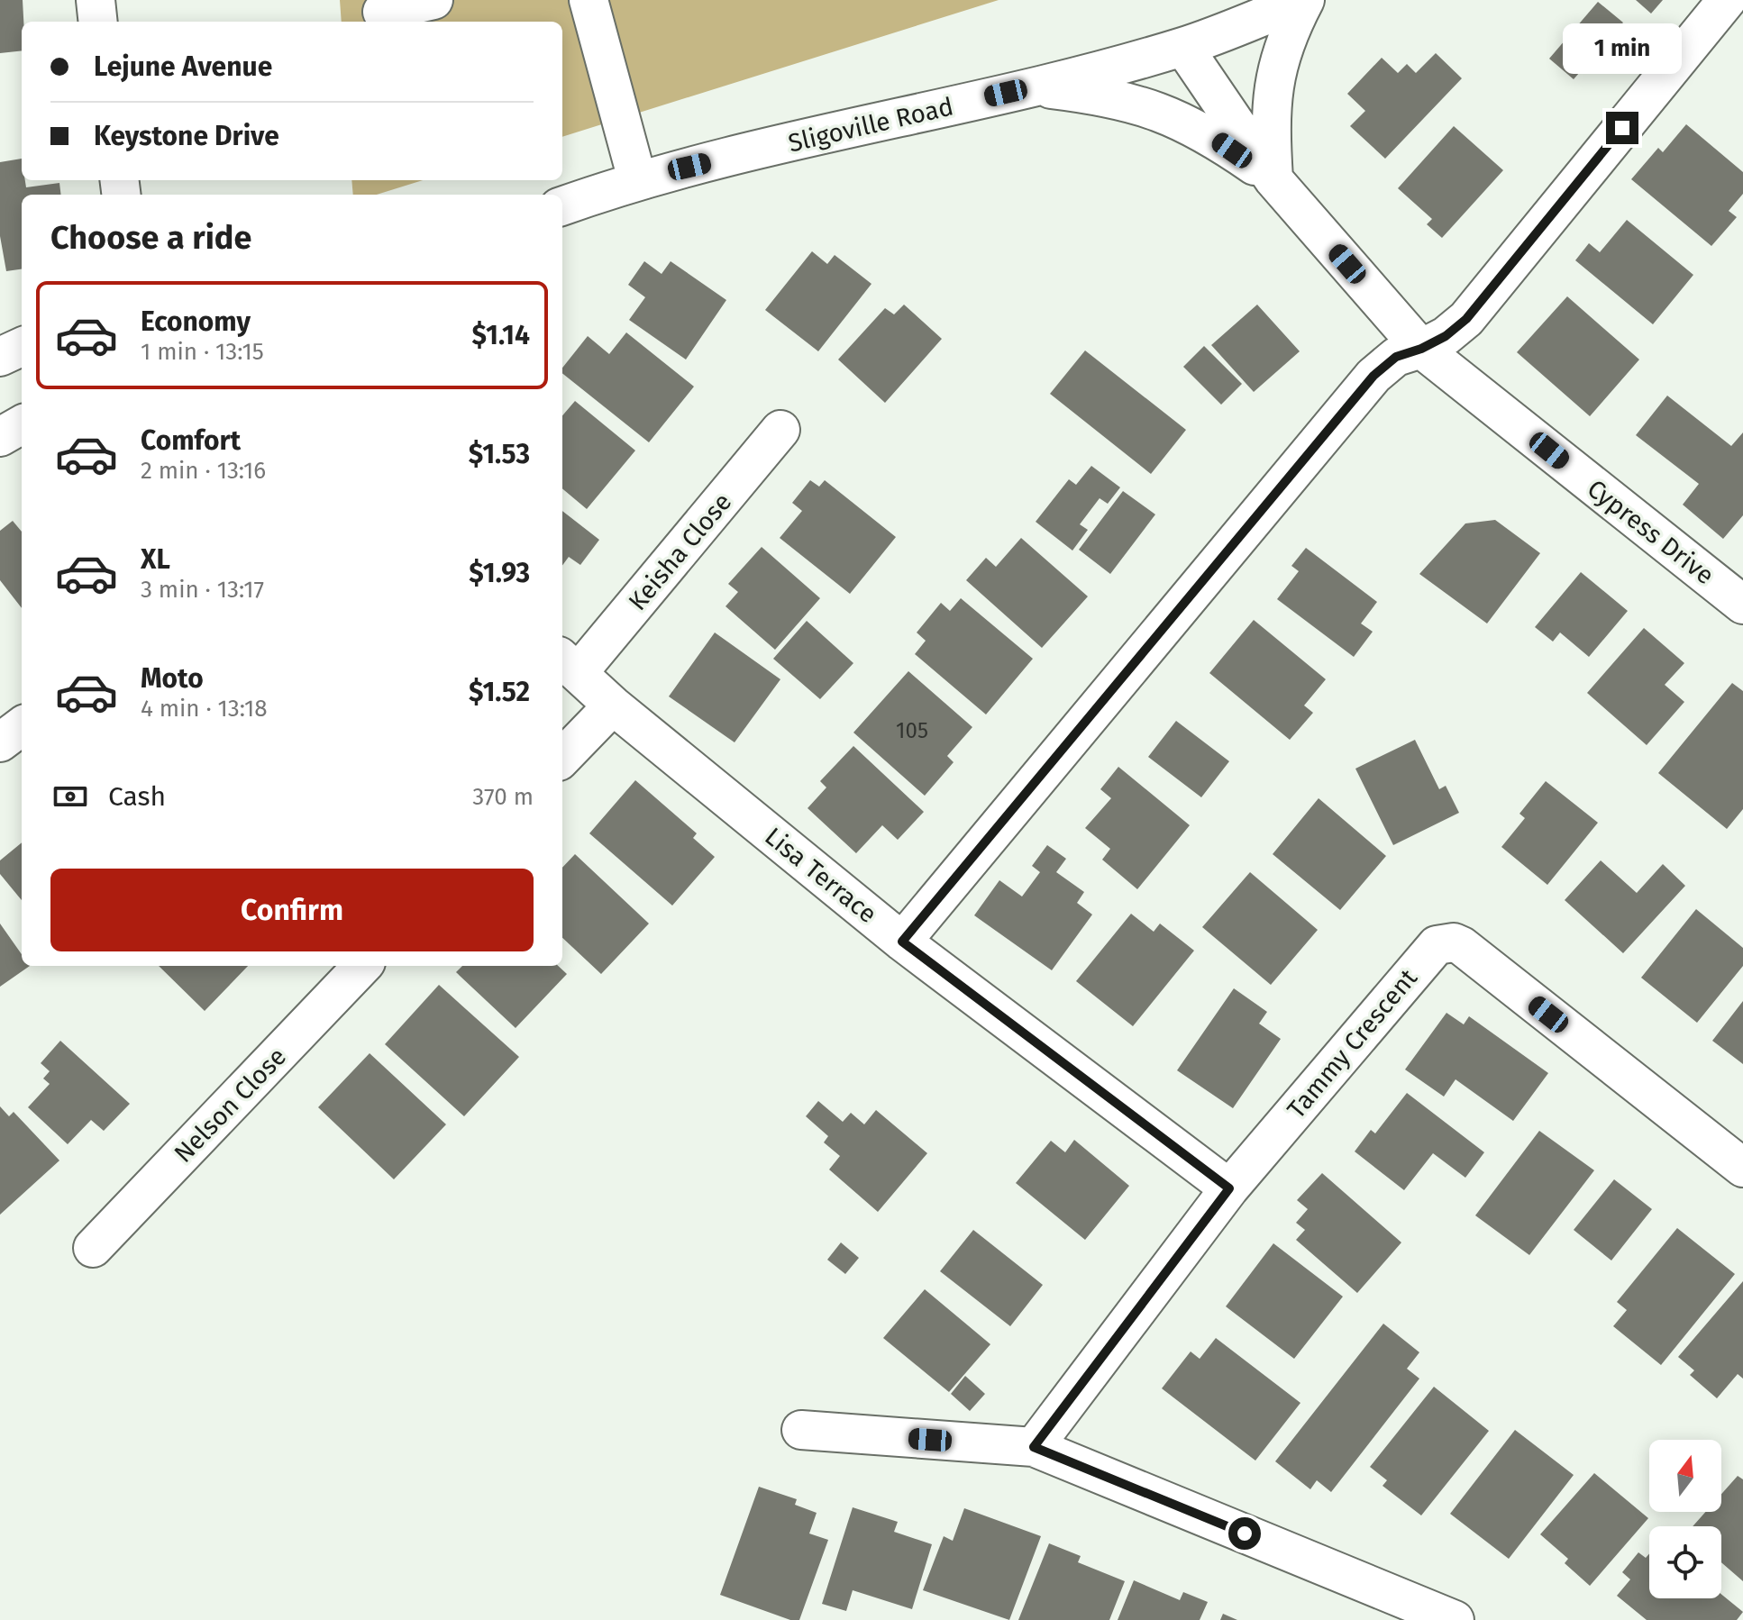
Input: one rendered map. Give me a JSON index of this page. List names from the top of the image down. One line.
{"streets":{"street":["Sligoville Road","Cypress Drive","Keisha Close","Lisa Terrace","Tammy Crescent","Nelson Close"]},"crossings":[["Sligoville Road","Cypress Drive"],["Keisha Close","Lisa Terrace"],["Lisa Terrace","Tammy Crescent"]],"house_numbers":["105"],"north":"top","page":{"banner":["Lejune Avenue","Keystone Drive"],"bubble":"1 min","heading":"Choose a ride","list":[{"name":"Economy","note":"1 min · 13:15","value":"$1.14"},{"name":"Comfort","note":"2 min · 13:16","value":"$1.53"},{"name":"XL","note":"3 min · 13:17","value":"$1.93"},{"name":"Moto","note":"4 min · 13:18","value":"$1.52"}],"pay":["Cash","370 m"],"buttons":"Confirm"}}
